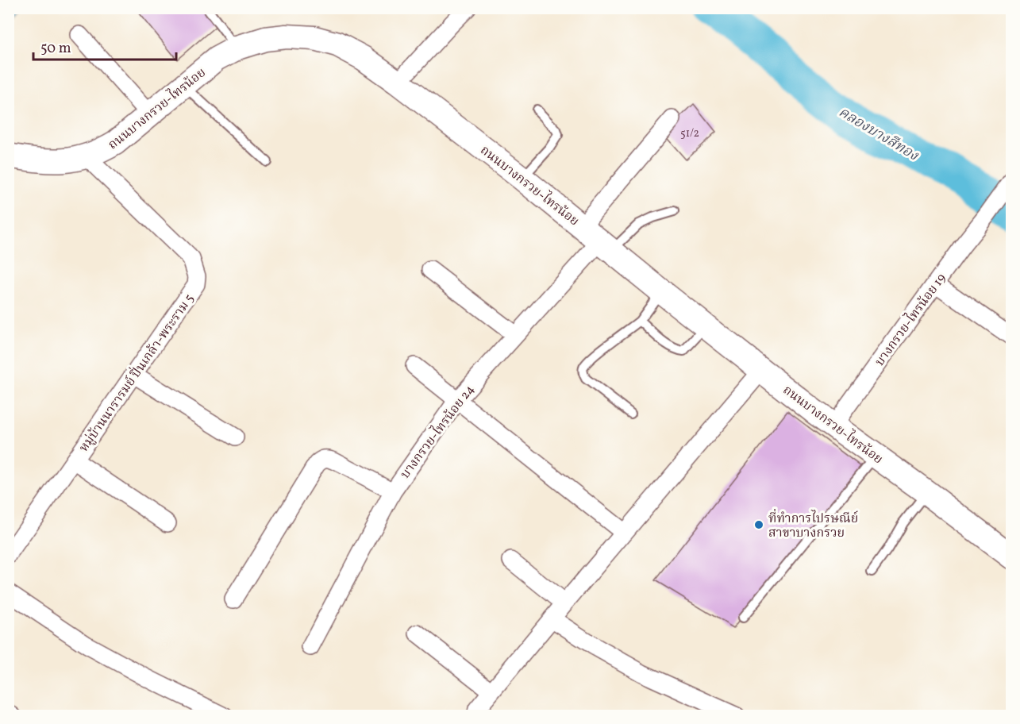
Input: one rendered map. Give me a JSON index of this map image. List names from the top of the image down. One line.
{"streets":{"main road":["ถนนบางกรวย-ไทรน้อย"],"street":["บางกรวย-ไทรน้อย 19","หมู่บ้านนารารมย์ ปิ่นเกล้า-พระราม 5","บางกรวย-ไทรน้อย 24"]},"crossings":[["ถนนบางกรวย-ไทรน้อย","บางกรวย-ไทรน้อย 19"],["ถนนบางกรวย-ไทรน้อย","หมู่บ้านนารารมย์ ปิ่นเกล้า-พระราม 5"],["ถนนบางกรวย-ไทรน้อย","บางกรวย-ไทรน้อย 24"]],"water":["คลองบางสีทอง"],"places":["ที่ทำการไปรษณีย์ สาขาบางกรวย"],"house_numbers":["51/2"],"scale_bar":"50 m"}
